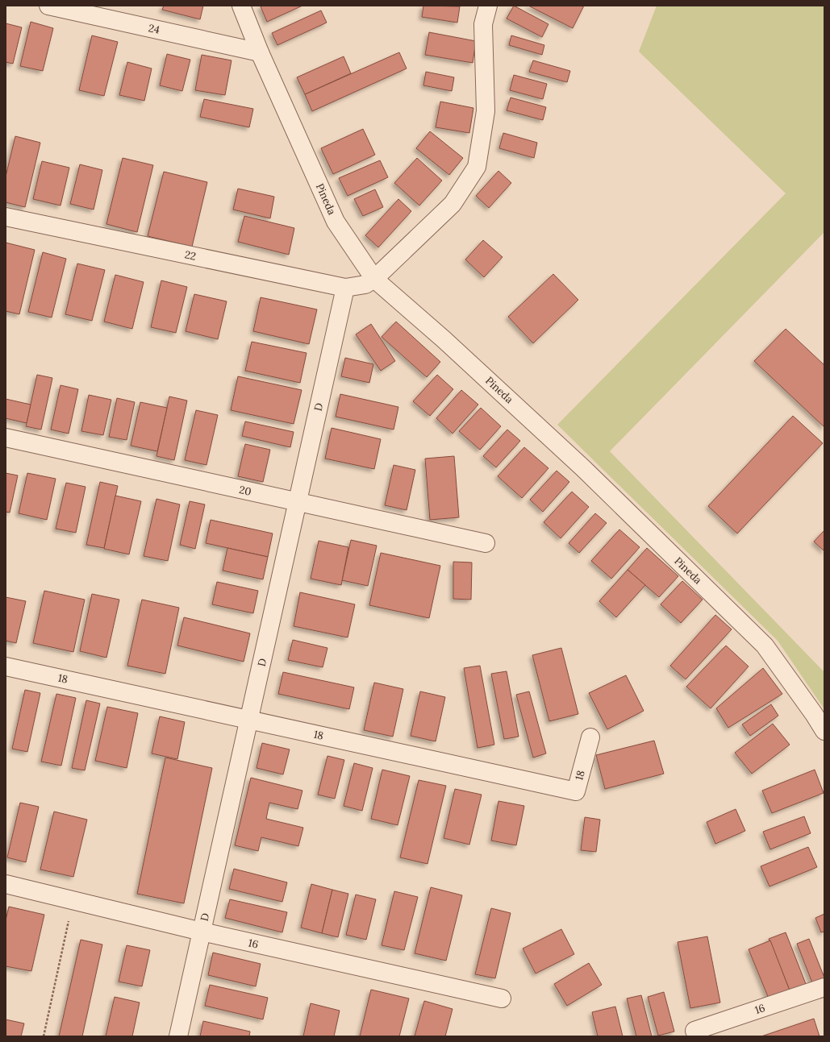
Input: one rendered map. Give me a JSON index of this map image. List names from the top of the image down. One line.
{"streets":{"street":["24","Pineda","22","D","20","18","16"]},"crossings":[["24","Pineda"],["Pineda","22"],["22","D"],["D","20"],["D","18"],["D","16"]]}
